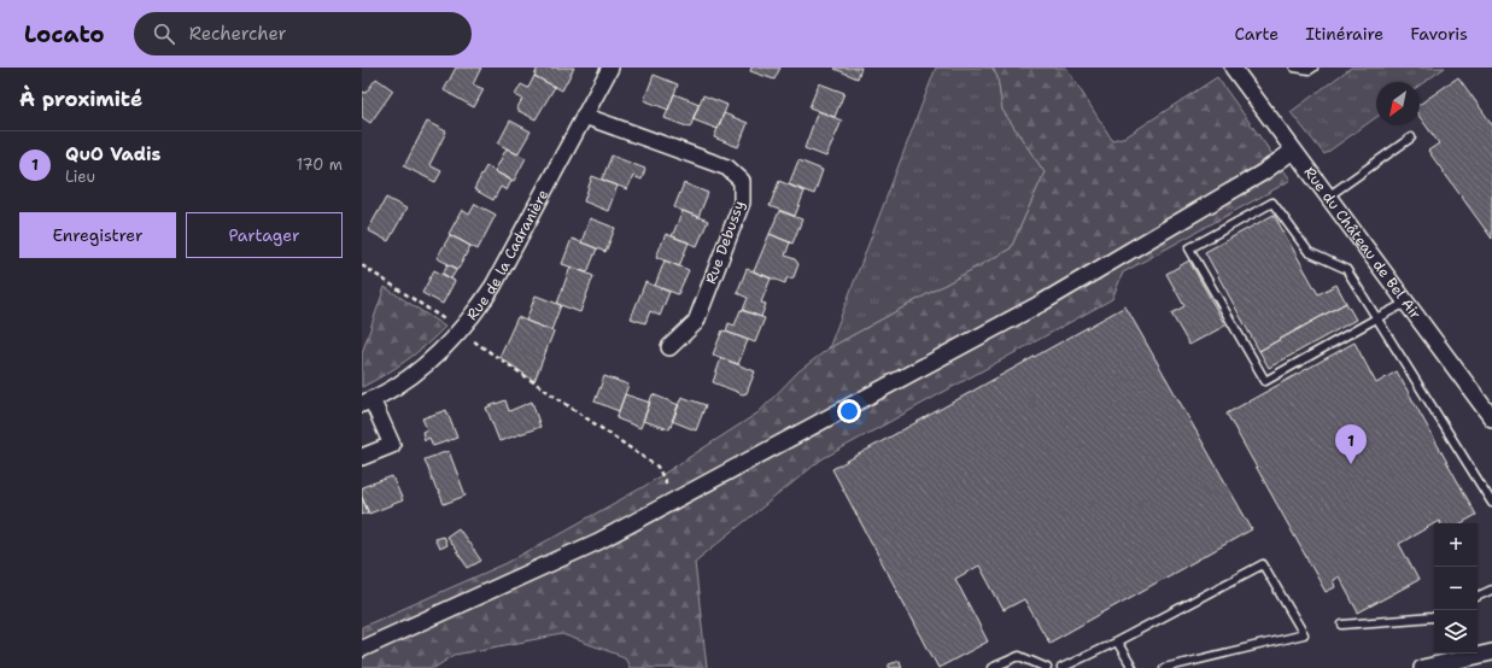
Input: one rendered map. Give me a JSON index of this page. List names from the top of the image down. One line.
{"streets":{"street":["Rue Debussy","Rue du Château de Bel Air","Rue de la Cadranière"]},"crossings":[["Rue Debussy","Rue de la Cadranière"]],"north":"bottom left","page":{"header":"Locato","search":"Rechercher","nav":["Carte","Itinéraire","Favoris"],"heading":"À proximité","list":[{"mark":"1","name":"QuO Vadis","note":"Lieu","value":"170 m"}],"buttons":["Enregistrer","Partager"],"pins":"1","map_buttons":["+","−"]}}
